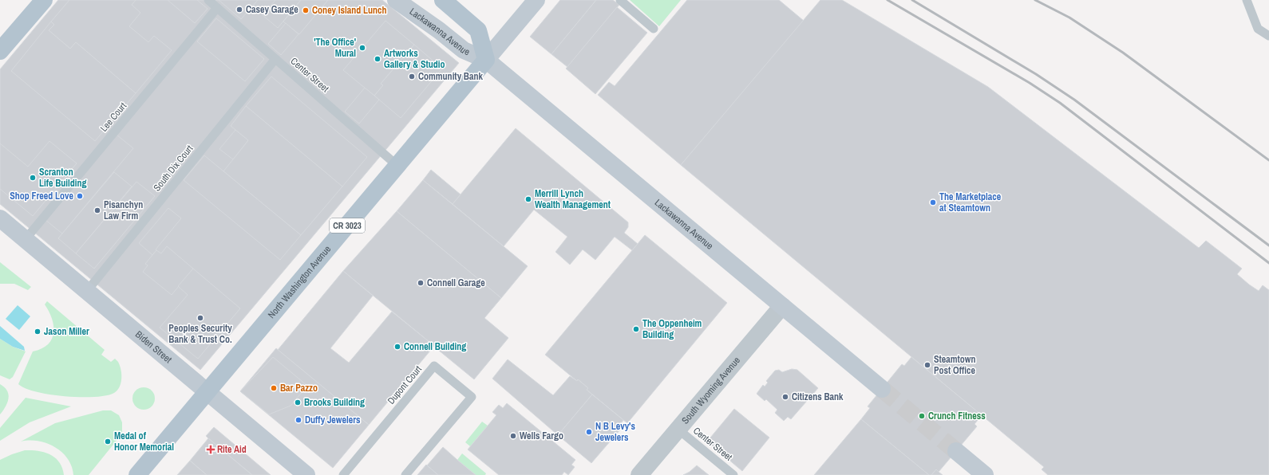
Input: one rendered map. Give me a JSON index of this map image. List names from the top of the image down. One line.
{"streets":{"main road":["Lackawanna Avenue","CR 3023","North Washington Avenue","Biden Street"],"street":["South Wyoming Avenue"],"lane":["Center Street","Lee Court","South Dix Court","Dupont Court"]},"crossings":[["Lackawanna Avenue","North Washington Avenue"],["Lackawanna Avenue","South Wyoming Avenue"],["Center Street","Lee Court"],["Center Street","South Dix Court"],["Center Street","North Washington Avenue"],["Center Street","South Wyoming Avenue"],["Lee Court","Biden Street"],["South Dix Court","Biden Street"],["North Washington Avenue","Biden Street"]],"places":{"other":["Casey Garage","Coney Island Lunch","'The Office' Mural","Artworks Gallery & Studio","Community Bank","Scranton Life Building","Shop Freed Love","Merrill Lynch Wealth Management","The Marketplace at Steamtown","Pisanchyn Law Firm","Connell Garage","Peoples Security Bank & Trust Co.","The Oppenheim Building","Jason Miller","Connell Building","Steamtown Post Office","Bar Pazzo","Citizens Bank","Brooks Building","Crunch Fitness","Duffy Jewelers","N B Levy's Jewelers","Wells Fargo","Medal of Honor Memorial"],"health":["Rite Aid"]}}
